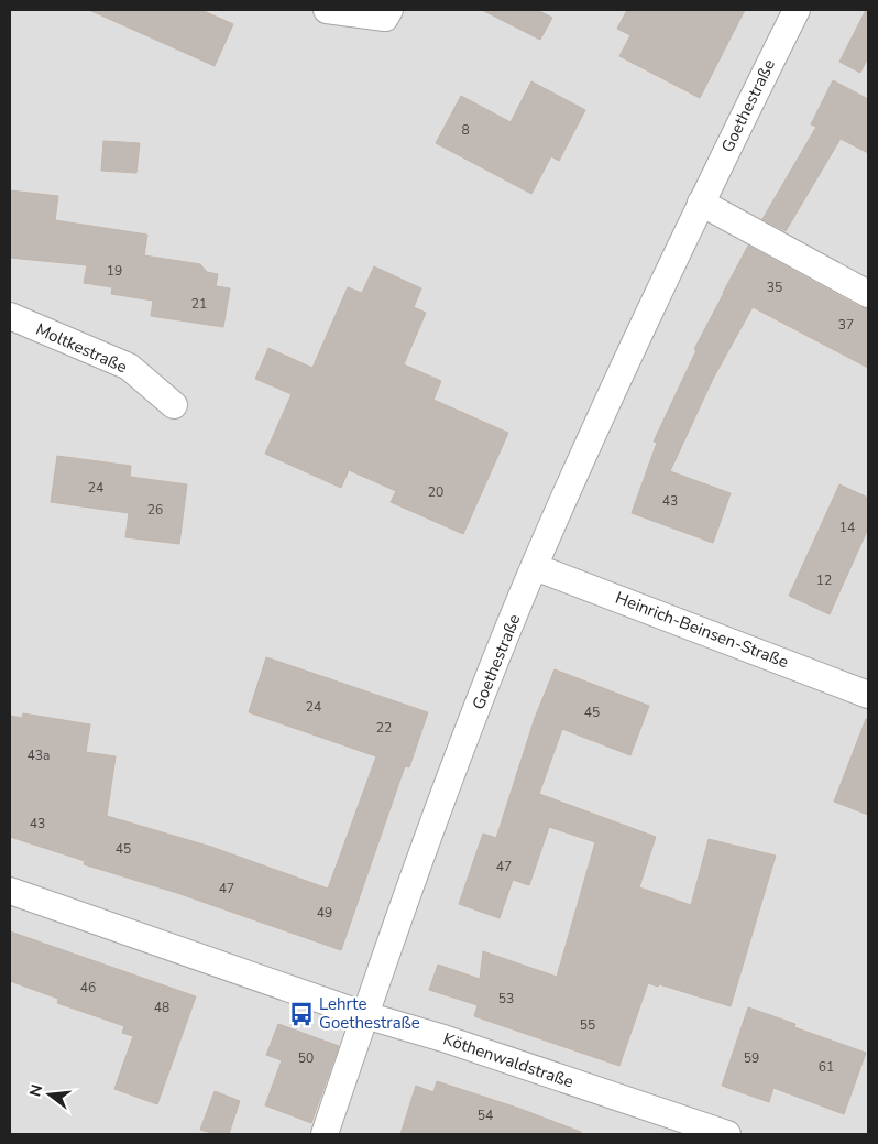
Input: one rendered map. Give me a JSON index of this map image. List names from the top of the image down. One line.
{"streets":{"street":["Goethestraße","Moltkestraße","Heinrich-Beinsen-Straße","Köthenwaldstraße"]},"crossings":[["Goethestraße","Heinrich-Beinsen-Straße"],["Goethestraße","Köthenwaldstraße"]],"places":{"bus stop":["Lehrte Goethestraße"]},"house_numbers":["8","19","35","21","37","24","20","43","26","14","12","24","45","22","43a","43","45","47","47","49","46","53","48","55","50","59","61","54"],"north":"left"}
